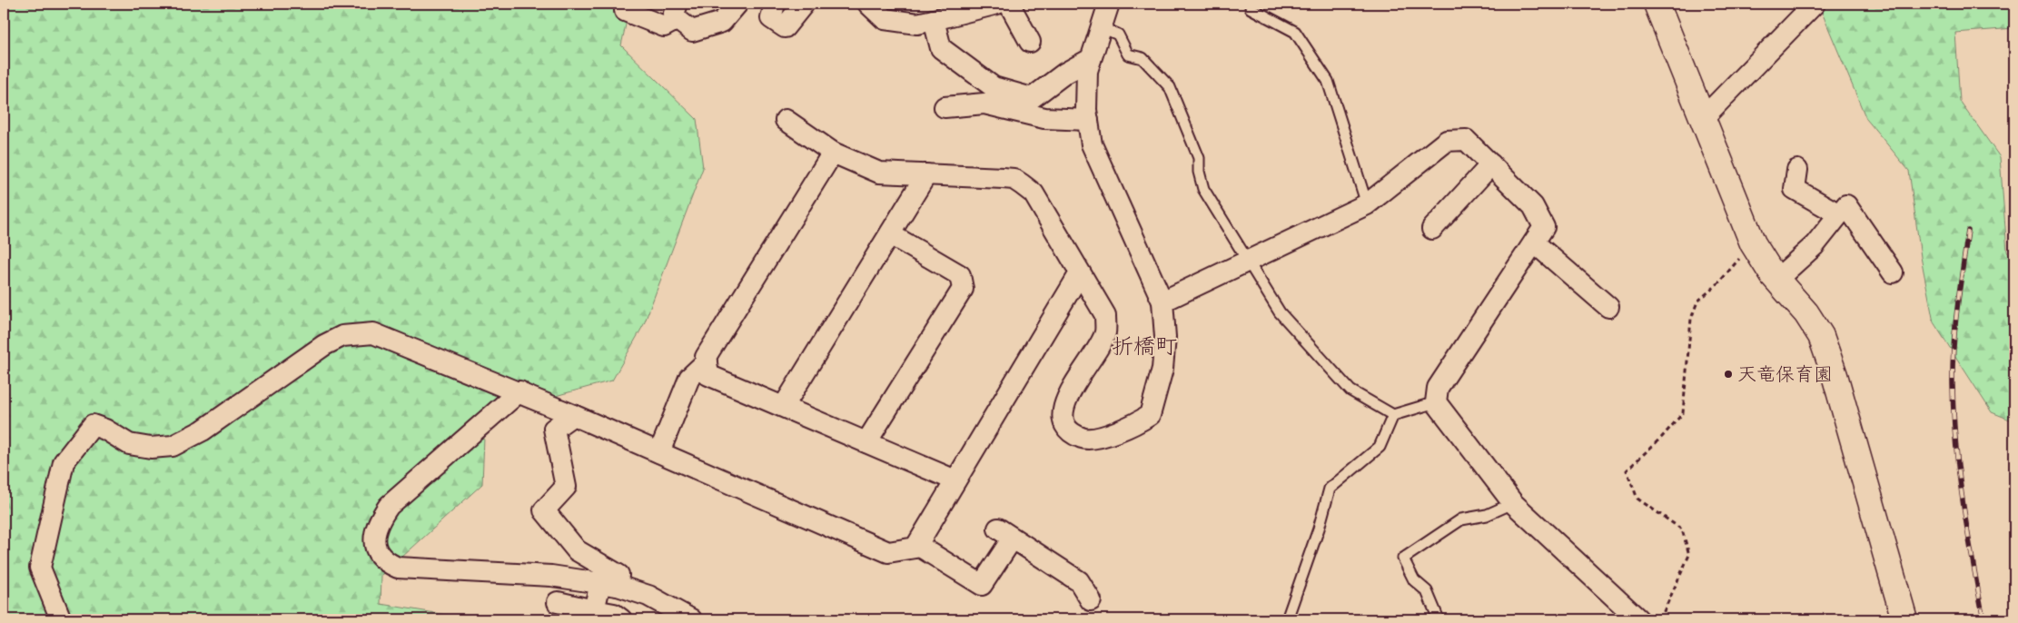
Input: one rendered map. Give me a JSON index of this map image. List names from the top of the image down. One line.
{"districts":["折橋町"],"places":["天竜保育園"]}
